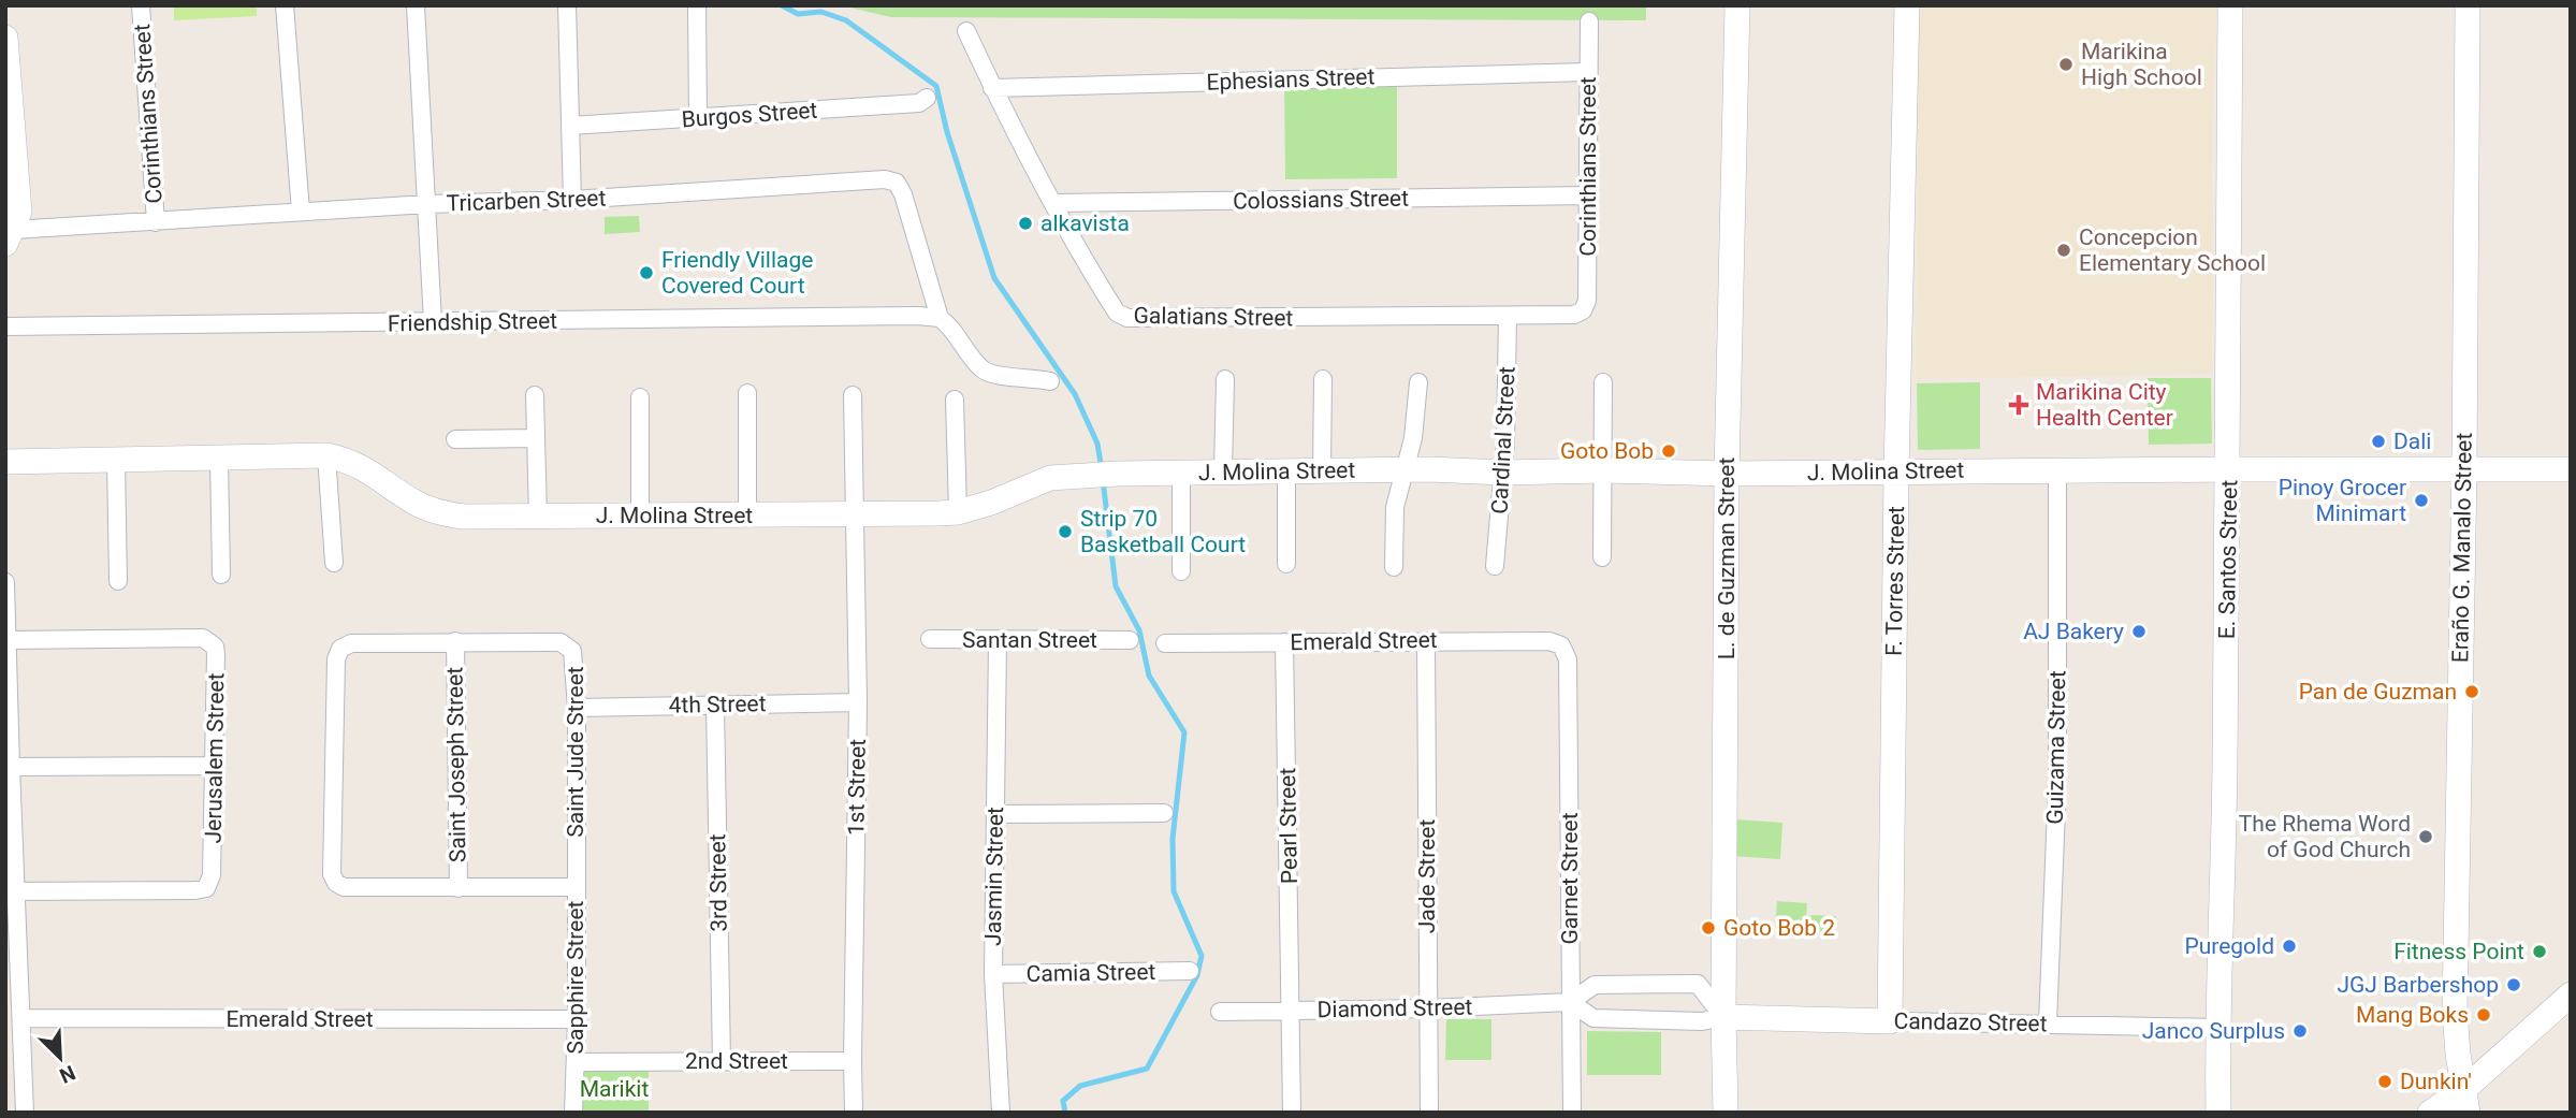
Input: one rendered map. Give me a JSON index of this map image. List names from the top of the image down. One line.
{"streets":{"street":["Ephesians Street","Corinthians Street","Burgos Street","Colossians Street","Tricarben Street","Galatians Street","Friendship Street","Cardinal Street","J. Molina Street","Eraño G. Manalo Street","L. de Guzman Street","E. Santos Street","F. Torres Street","Santan Street","Emerald Street","4th Street","Guizama Street","Saint Jude Street","Jerusalem Street","Saint Joseph Street","1st Street","Pearl Street","Jasmin Street","Jade Street","Garnet Street","3rd Street","Camia Street","Sapphire Street","Diamond Street","Candazo Street","2nd Street"]},"crossings":[["Ephesians Street","Corinthians Street"],["Ephesians Street","Galatians Street"],["Corinthians Street","Colossians Street"],["Corinthians Street","Tricarben Street"],["Corinthians Street","Galatians Street"],["Colossians Street","Galatians Street"],["Tricarben Street","Friendship Street"],["Galatians Street","Cardinal Street"],["Cardinal Street","J. Molina Street"],["J. Molina Street","Eraño G. Manalo Street"],["J. Molina Street","L. de Guzman Street"],["J. Molina Street","E. Santos Street"],["J. Molina Street","F. Torres Street"],["J. Molina Street","Guizama Street"],["J. Molina Street","1st Street"],["L. de Guzman Street","Diamond Street"],["L. de Guzman Street","Candazo Street"],["E. Santos Street","Candazo Street"],["F. Torres Street","Candazo Street"],["Santan Street","Jasmin Street"],["Emerald Street","Pearl Street"],["Emerald Street","Jade Street"],["Emerald Street","Garnet Street"],["Emerald Street","Sapphire Street"],["4th Street","Saint Jude Street"],["4th Street","1st Street"],["4th Street","3rd Street"],["Guizama Street","Candazo Street"],["Saint Jude Street","Saint Joseph Street"],["Saint Jude Street","Sapphire Street"],["1st Street","2nd Street"],["Pearl Street","Diamond Street"],["Jasmin Street","Camia Street"],["Jade Street","Diamond Street"],["Garnet Street","Diamond Street"],["3rd Street","2nd Street"],["Sapphire Street","2nd Street"],["Diamond Street","Candazo Street"]],"parks":["Marikit"],"places":{"other":["Marikina High School","alkavista","Concepcion Elementary School","Friendly Village Covered Court","Dali","Goto Bob","Pinoy Grocer Minimart","Strip 70 Basketball Court","AJ Bakery","Pan de Guzman","The Rhema Word of God Church","Goto Bob 2","Puregold","Fitness Point","JGJ Barbershop","Mang Boks","Janco Surplus","Dunkin'"],"health":["Marikina City Health Center"]},"north":"bottom right"}
